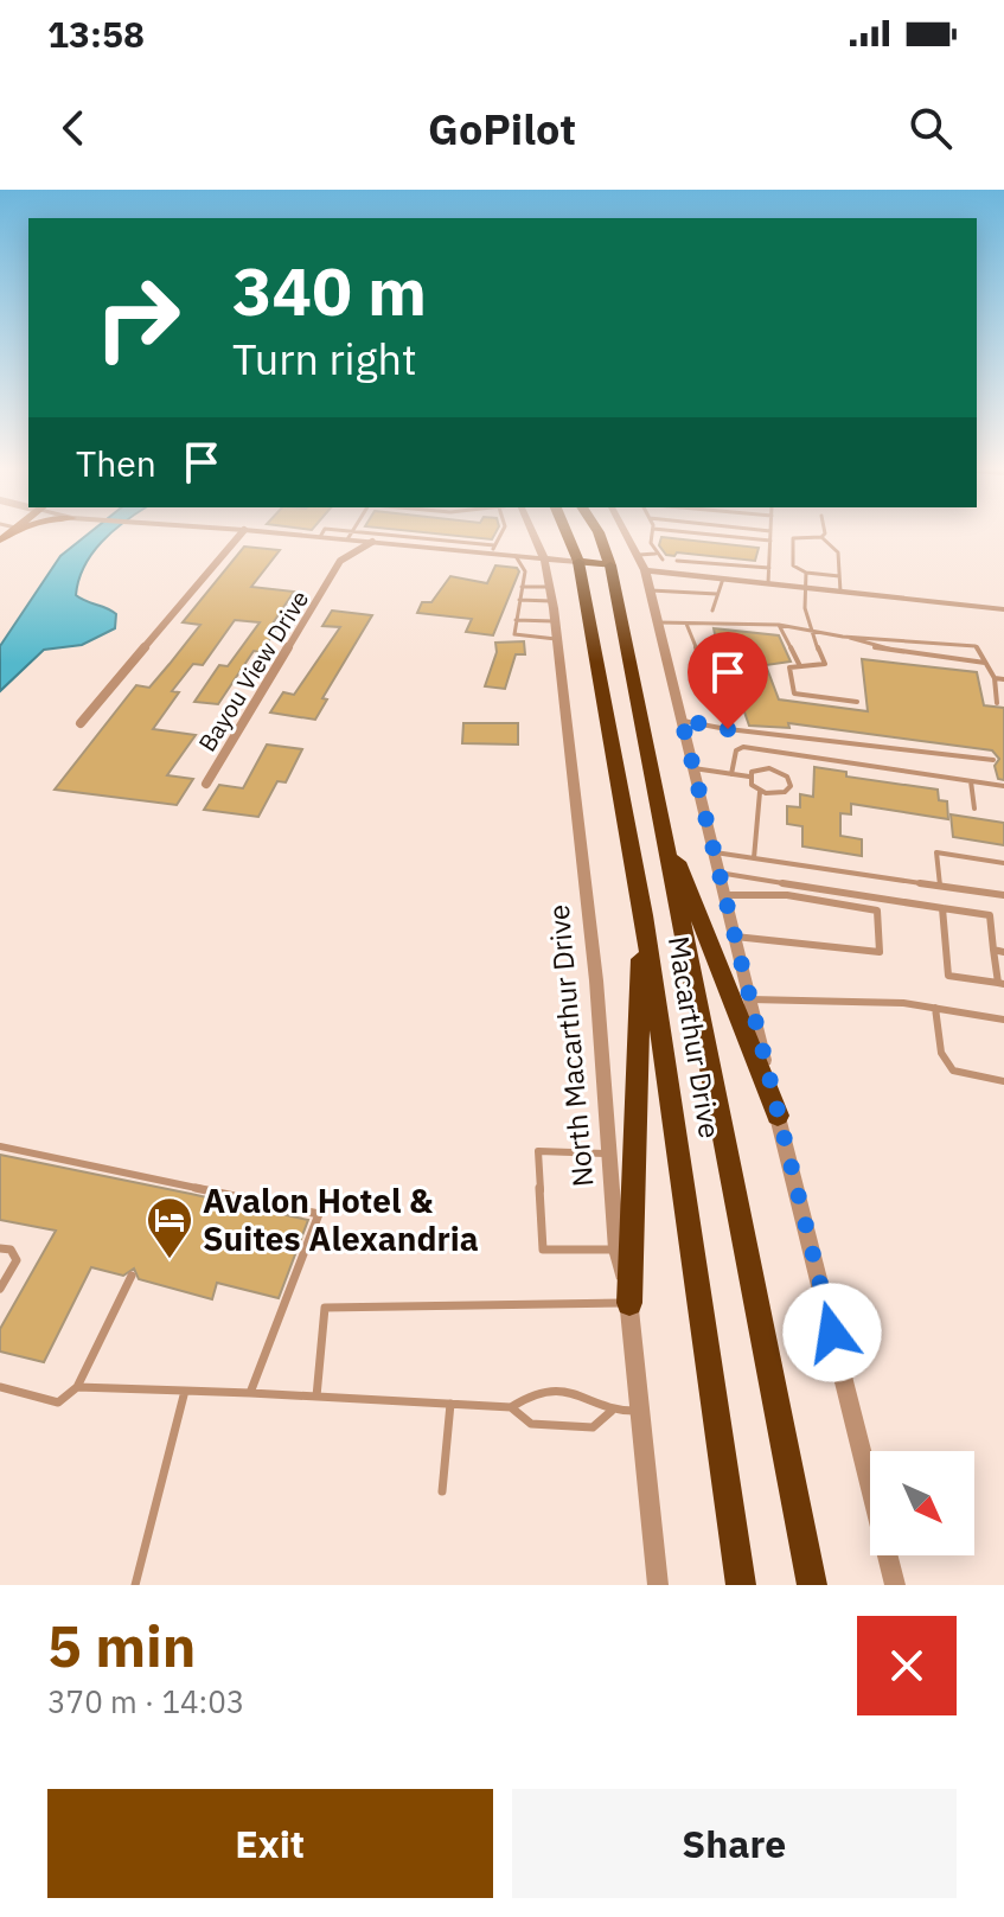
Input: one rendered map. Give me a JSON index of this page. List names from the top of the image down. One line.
{"streets":{"highway":["Macarthur Drive"],"street":["Bayou View Drive","North Macarthur Drive"]},"places":{"hotel":["Avalon Hotel & Suites Alexandria"]},"north":"bottom right","page":{"status":"13:58","header":"GoPilot","turn":["340 m","Turn right"],"then":"Then","heading":["5 min","370 m · 14:03"],"buttons":["Exit","Share"]}}
